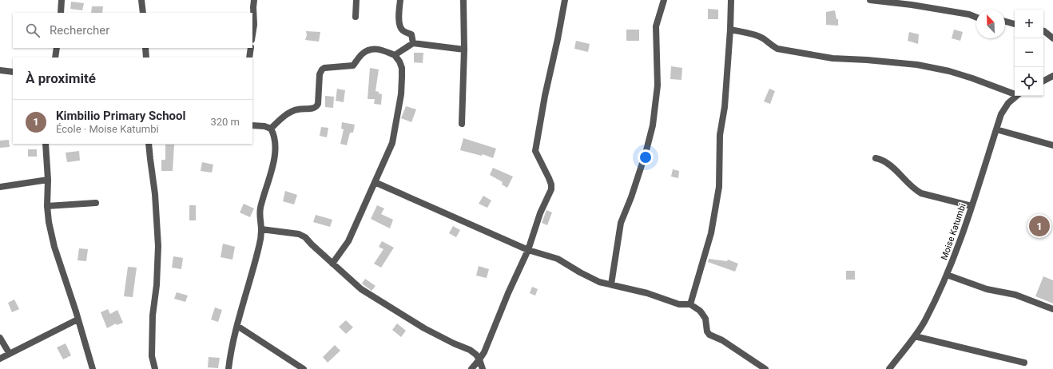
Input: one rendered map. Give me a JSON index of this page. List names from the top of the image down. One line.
{"streets":{"street":["Moise Katumbi"]},"north":"top left","page":{"map_buttons":["+","−"],"search":"Rechercher","heading":"À proximité","list":[{"mark":"1","name":"Kimbilio Primary School","note":"École · Moise Katumbi","value":"320 m"}],"pins":"1"}}
